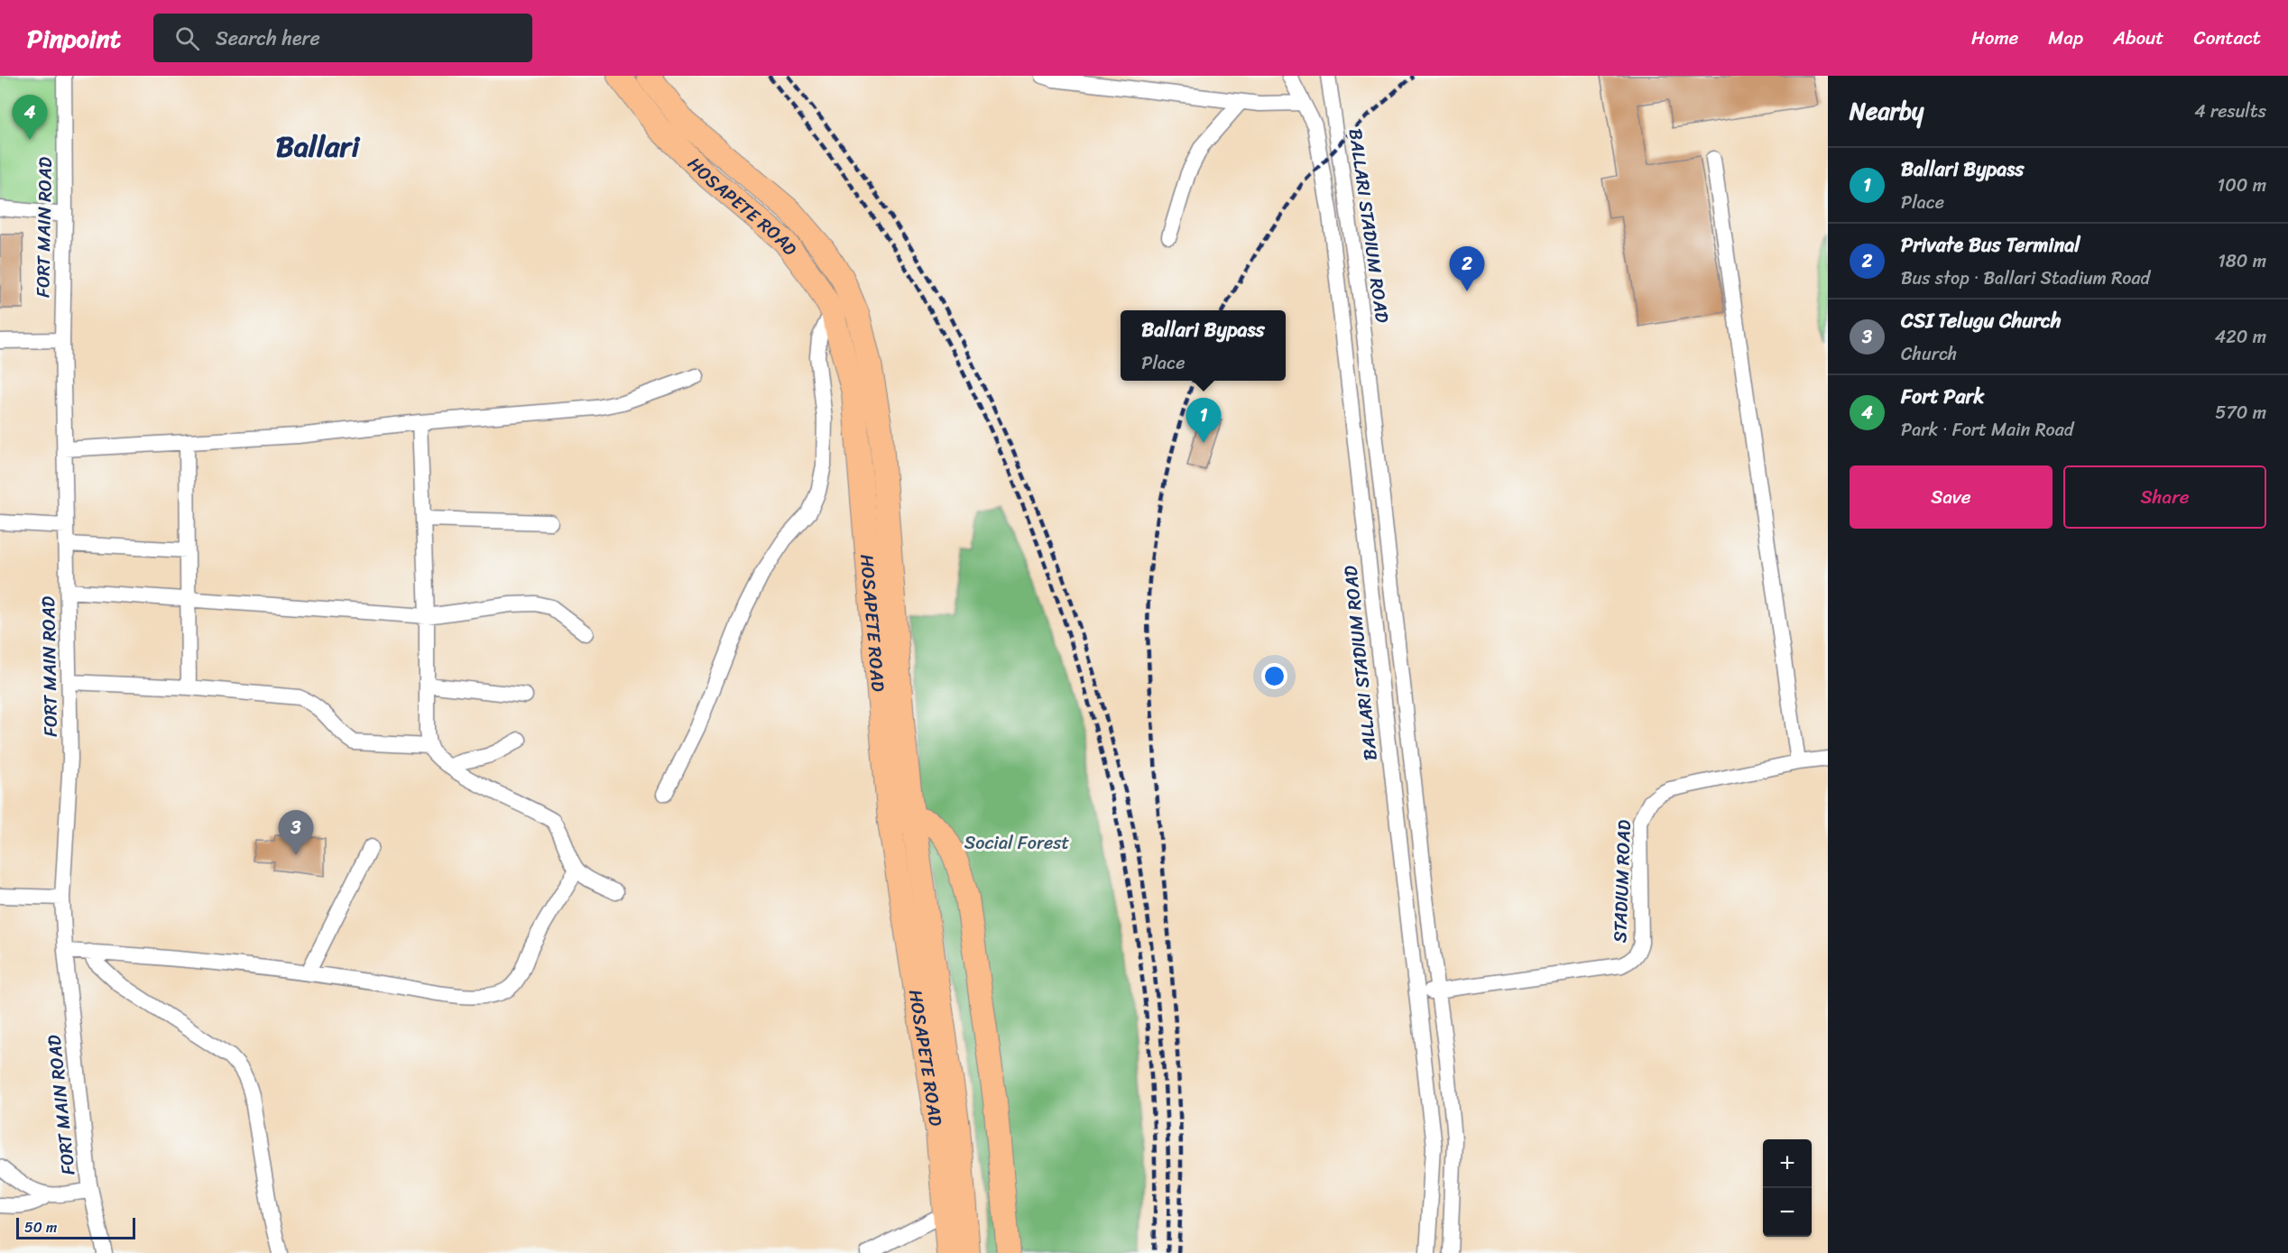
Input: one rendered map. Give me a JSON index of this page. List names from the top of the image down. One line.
{"streets":{"highway":["HOSAPETE ROAD"],"street":["BALLARI STADIUM ROAD","FORT MAIN ROAD","STADIUM ROAD"]},"crossings":[["BALLARI STADIUM ROAD","STADIUM ROAD"]],"districts":["Ballari"],"parks":["Social Forest"],"scale_bar":"50 m","page":{"header":"Pinpoint","search":"Search here","nav":["Home","Map","About","Contact"],"heading":["Nearby","4 results"],"pins":["4","2","1","3"],"list":[{"mark":"1","name":"Ballari Bypass","note":"Place","value":"100 m"},{"mark":"2","name":"Private Bus Terminal","note":"Bus stop · Ballari Stadium Road","value":"180 m"},{"mark":"3","name":"CSI Telugu Church","note":"Church","value":"420 m"},{"mark":"4","name":"Fort Park","note":"Park · Fort Main Road","value":"570 m"}],"popup":["Ballari Bypass","Place"],"buttons":["Save","Share"],"map_buttons":["+","−"],"scale":"50 m"}}
